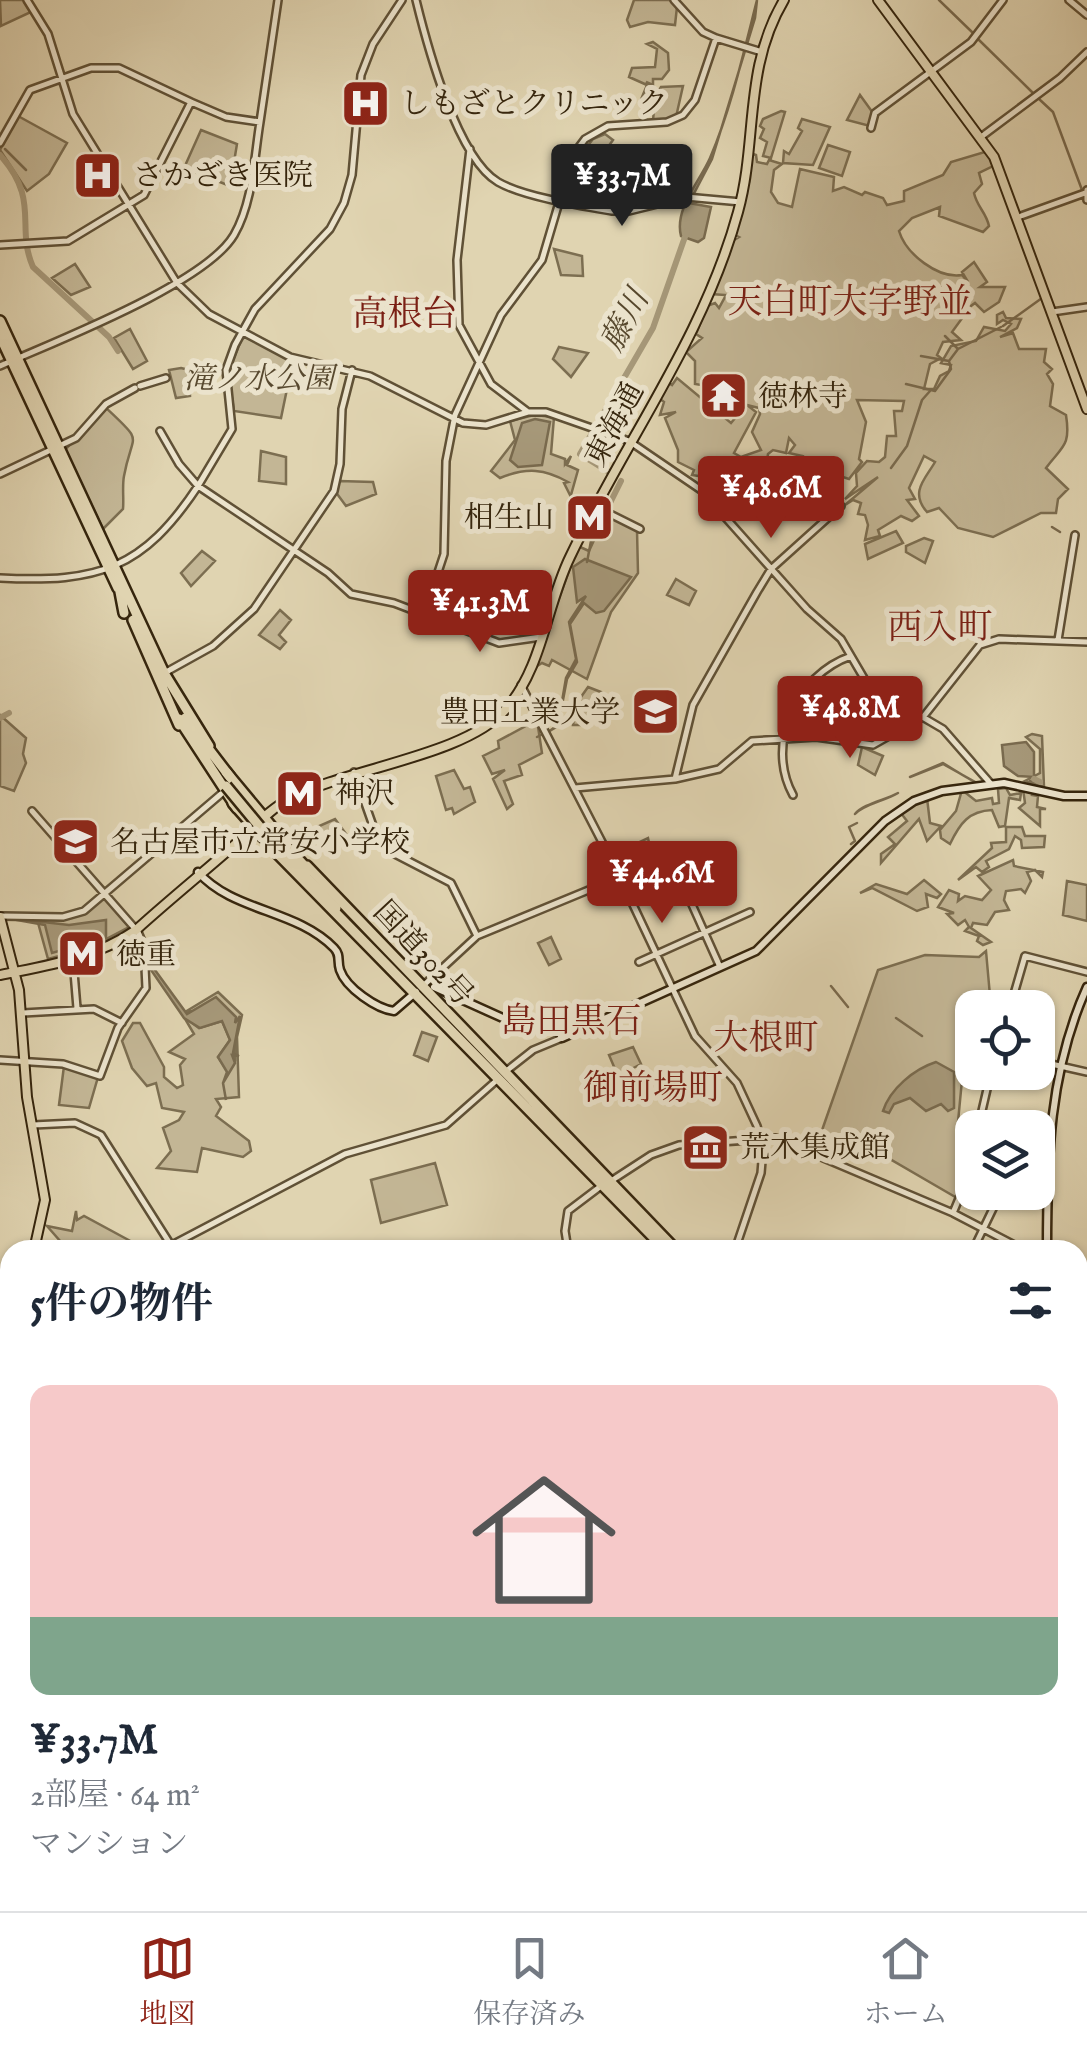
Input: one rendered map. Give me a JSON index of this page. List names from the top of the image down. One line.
{"streets":{"highway":["国道302号"],"main road":["東海通"]},"crossings":[["東海通","国道302号"]],"districts":["天白町大字野並","高根台","西入町","島田黒石","大根町","御前場町"],"water":["藤川"],"parks":["滝ノ水公園"],"places":{"hospital":["しもざとクリニック","さかざき医院"],"temple":["徳林寺"],"metro station":["相生山","神沢","徳重"],"school or university":["豊田工業大学","名古屋市立常安小学校"],"museum":["荒木集成館"]},"page":{"price":["¥33.7M","¥48.6M","¥41.3M","¥48.8M","¥44.6M"],"heading":"5件の物件","list":[{"name":"¥33.7M","note":"2部屋 · 64 m² · マンション"}],"tabs":["地図","保存済み","ホーム"]}}
